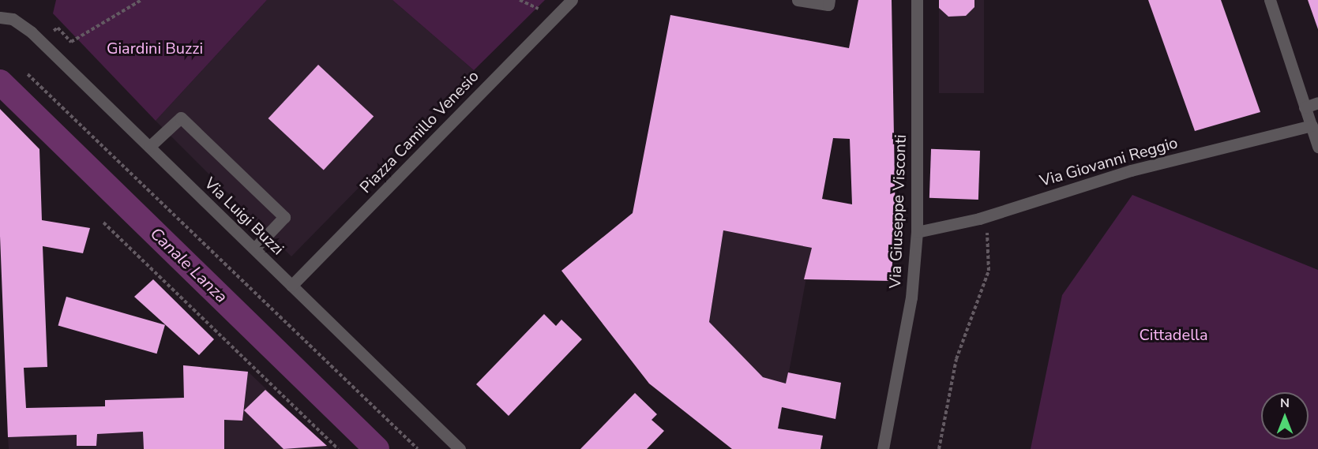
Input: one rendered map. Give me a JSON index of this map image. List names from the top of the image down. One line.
{"streets":{"street":["Piazza Camillo Venesio","Via Giovanni Reggio","Via Giuseppe Visconti","Via Luigi Buzzi"]},"crossings":[["Piazza Camillo Venesio","Via Luigi Buzzi"],["Via Giovanni Reggio","Via Giuseppe Visconti"]],"water":["Canale Lanza"],"parks":["Giardini Buzzi","Cittadella"],"north":"top"}
